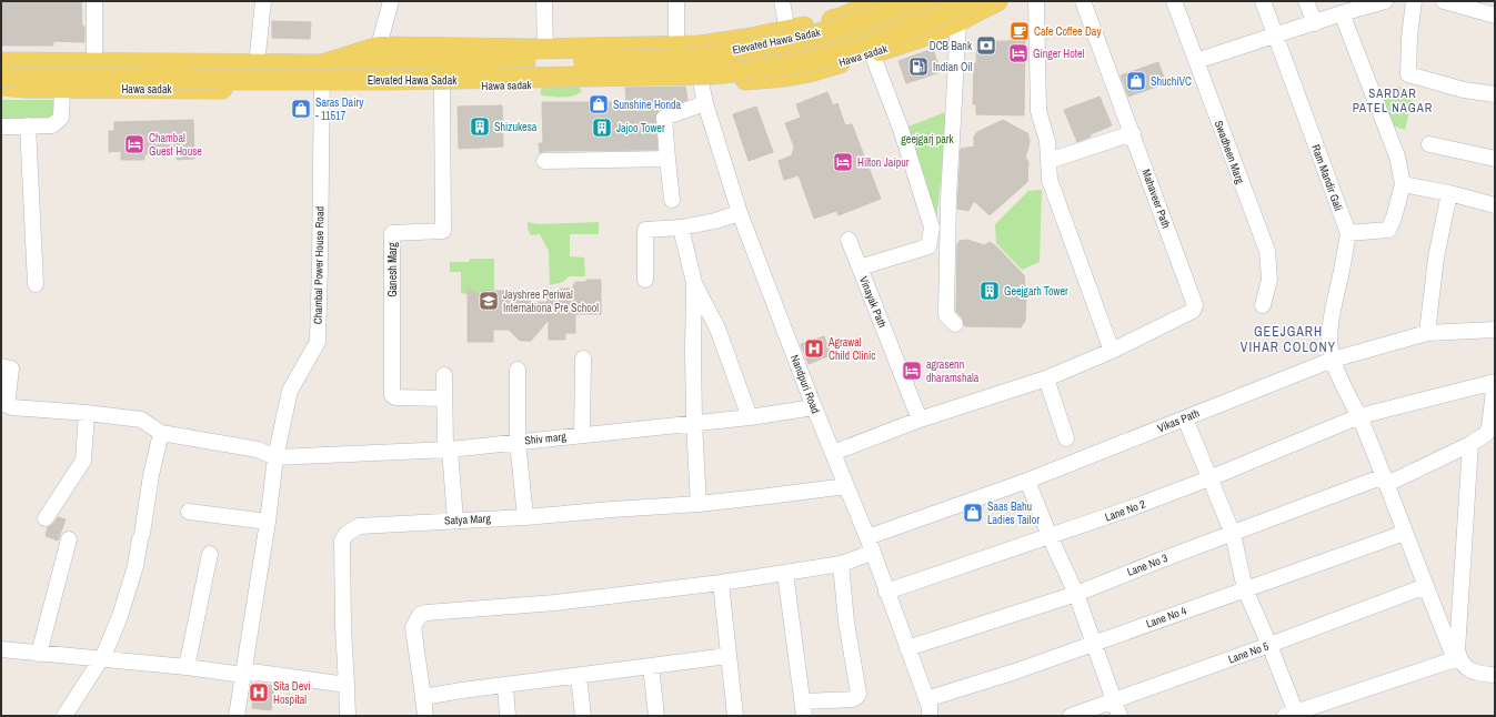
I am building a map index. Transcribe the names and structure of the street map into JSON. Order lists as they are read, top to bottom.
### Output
{
  "streets": {
    "main road": ["Elevated Hawa Sadak", "Hawa sadak"],
    "street": [
      "Swadheen Marg",
      "Ram Mandir Gali",
      "Mahaveer Path",
      "Chambal Power House Road",
      "Ganesh Marg",
      "Vinayak Path",
      "Nandpuri Road",
      "Vikas Path",
      "Shiv marg",
      "Lane No 2",
      "Satya Marg",
      "Lane No 3",
      "Lane No 4",
      "Lane No 5"
    ]
  },
  "crossings": [
    ["Elevated Hawa Sadak", "Hawa sadak"],
    ["Elevated Hawa Sadak", "Chambal Power House Road"],
    ["Hawa sadak", "Chambal Power House Road"],
    ["Hawa sadak", "Ganesh Marg"],
    ["Hawa sadak", "Vinayak Path"],
    ["Hawa sadak", "Nandpuri Road"],
    ["Mahaveer Path", "Vinayak Path"],
    ["Mahaveer Path", "Nandpuri Road"],
    ["Chambal Power House Road", "Shiv marg"],
    ["Nandpuri Road", "Vikas Path"],
    ["Nandpuri Road", "Shiv marg"],
    ["Nandpuri Road", "Lane No 2"],
    ["Nandpuri Road", "Satya Marg"],
    ["Nandpuri Road", "Lane No 3"],
    ["Nandpuri Road", "Lane No 4"],
    ["Lane No 2", "Lane No 3"]
  ],
  "districts": ["SARDAR PATEL NAGAR", "GEEJGARH VIHAR COLONY"],
  "parks": ["geejgarj park"],
  "places": {
    "cafe": ["Cafe Coffee Day"],
    "bank": ["DCB Bank"],
    "hotel": [
      "Ginger Hotel",
      "Chambal Guest House",
      "Hilton Jaipur",
      "agrasenn dharamshala"
    ],
    "fuel station": ["Indian Oil"],
    "shop": [
      "ShuchiVC",
      "Sunshine Honda",
      "Saras Dairy - 11517",
      "Saas Bahu Ladies Tailor"
    ],
    "building": ["Shizukesa", "Jajoo Tower", "Geejgarh Tower"],
    "school or university": ["Jayshree Periwal Internationa Pre School"],
    "hospital": ["Agrawal Child Clinic", "Sita Devi Hospital"]
  }
}
